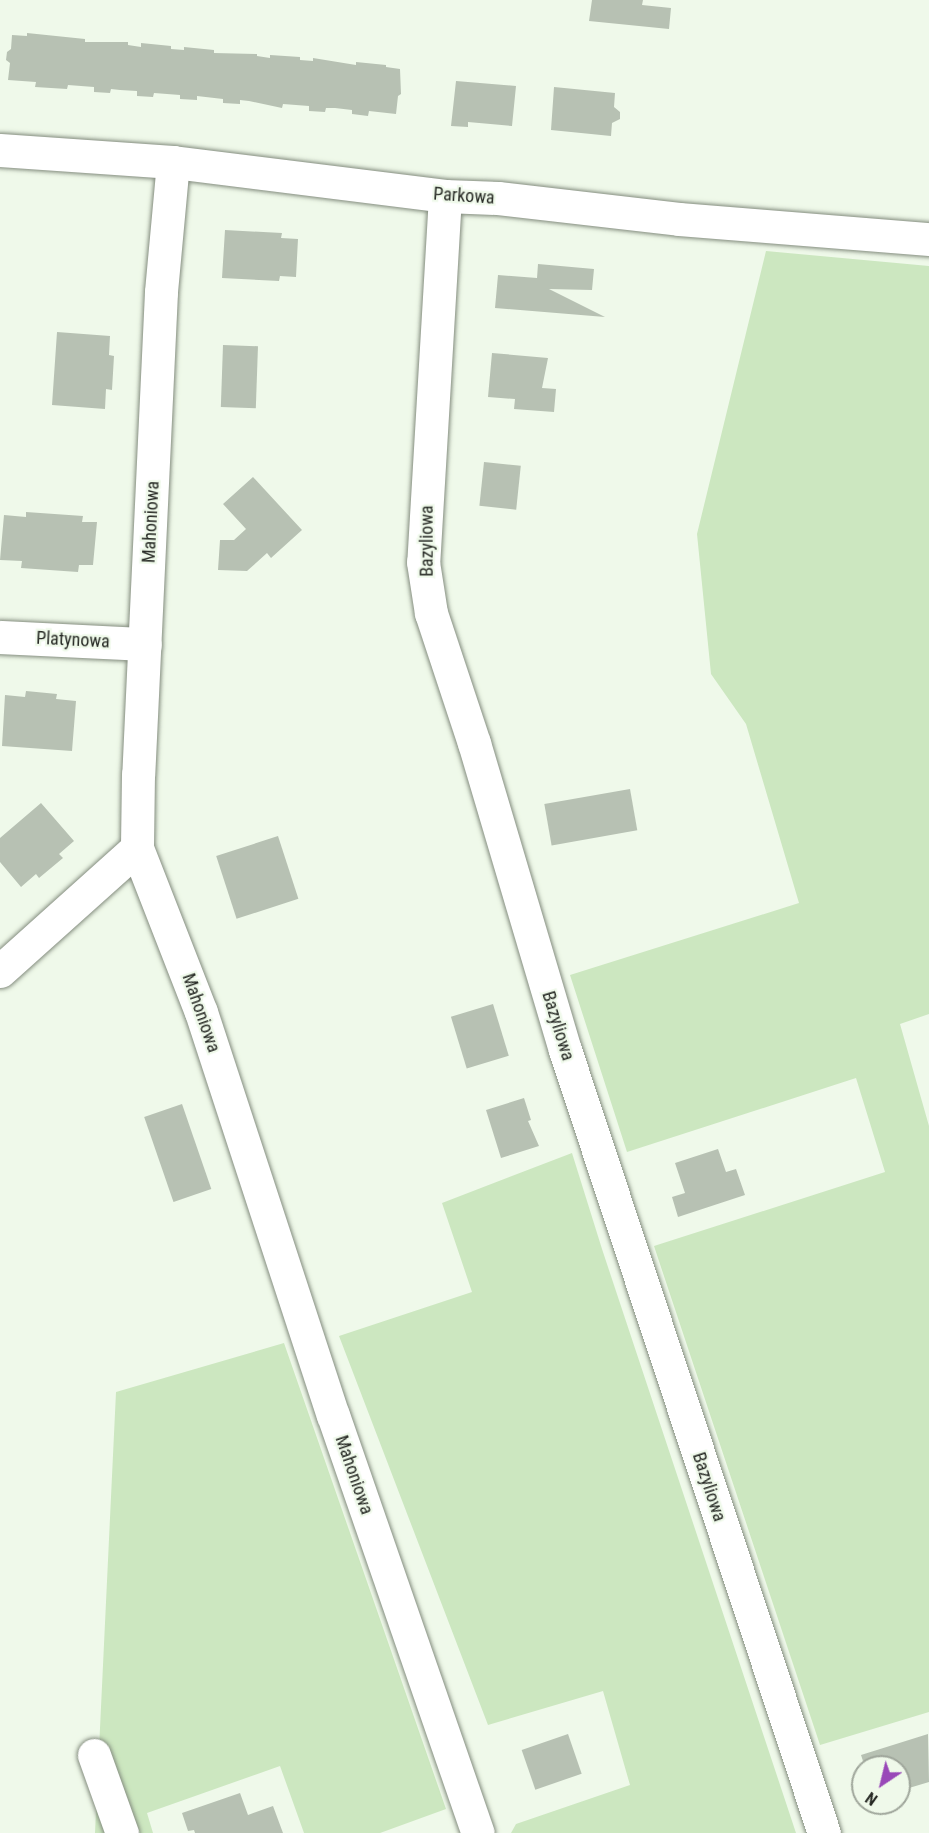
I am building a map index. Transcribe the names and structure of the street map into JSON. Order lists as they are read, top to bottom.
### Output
{
  "streets": {
    "street": [
      "Parkowa",
      "Mahoniowa",
      "Bazyliowa",
      "Platynowa"
    ]
  },
  "crossings": [
    ["Parkowa", "Mahoniowa"],
    ["Parkowa", "Bazyliowa"],
    ["Mahoniowa", "Platynowa"]
  ],
  "north": "bottom left"
}
